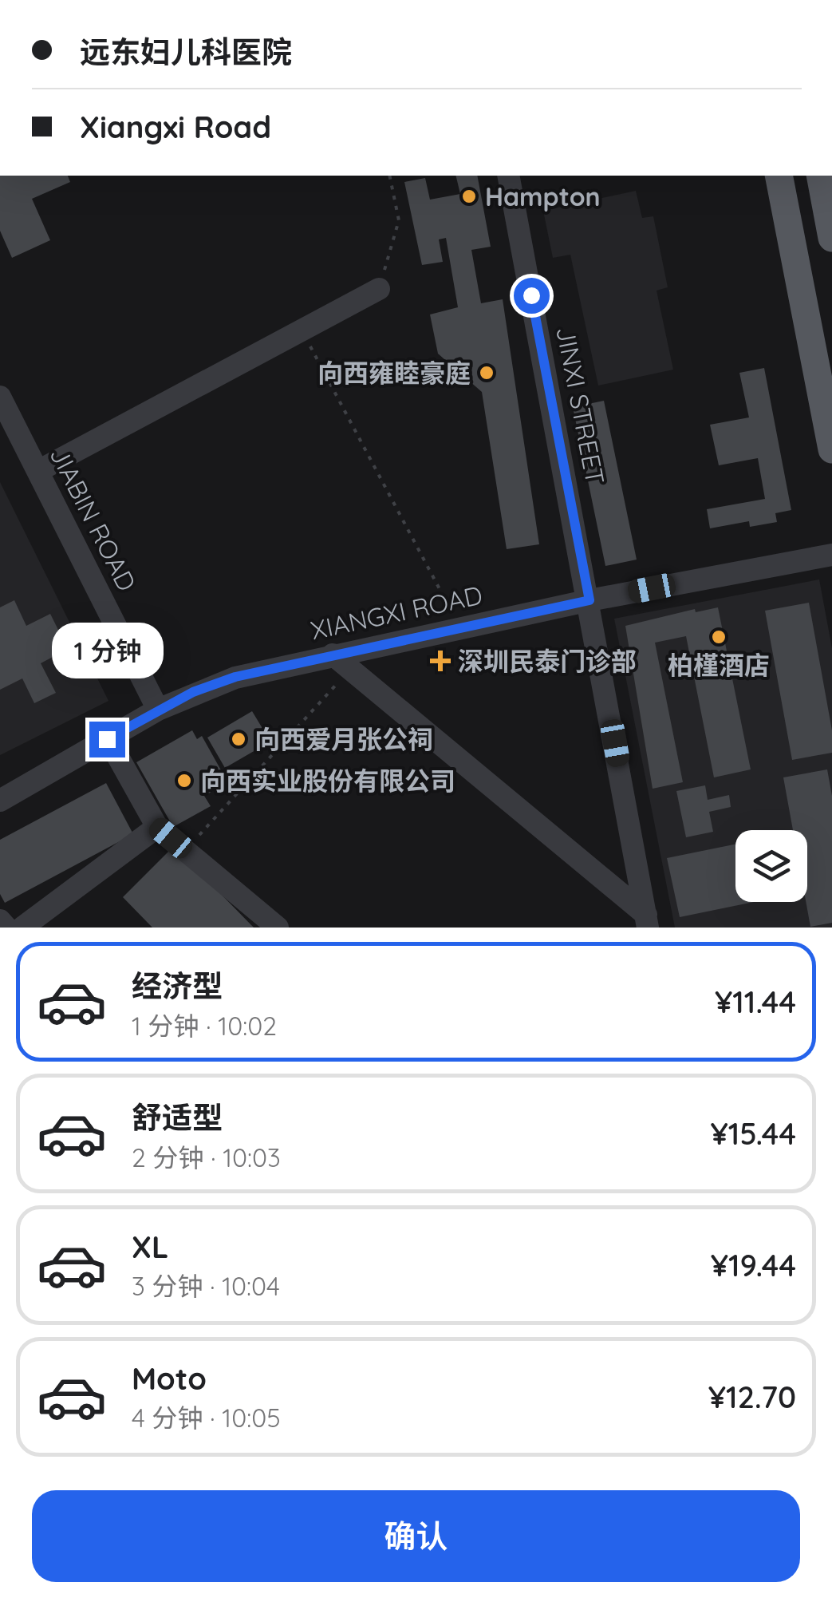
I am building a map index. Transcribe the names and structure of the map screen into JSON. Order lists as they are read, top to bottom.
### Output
{
  "streets": {
    "street": ["JINXI STREET", "JIABIN ROAD", "XIANGXI ROAD"]
  },
  "crossings": [
    ["JINXI STREET", "XIANGXI ROAD"],
    ["JIABIN ROAD", "XIANGXI ROAD"]
  ],
  "places": {
    "other": [
      "Hampton",
      "向西雍睦豪庭",
      "柏槿酒店",
      "向西爱月张公祠",
      "向西实业股份有限公司"
    ],
    "health": ["深圳民泰门诊部"]
  },
  "page": {
    "banner": ["远东妇儿科医院", "Xiangxi Road"],
    "bubble": "1 分钟",
    "list": [
      {
        "name": "经济型",
        "note": "1 分钟 · 10:02",
        "value": "¥11.44"
      },
      {
        "name": "舒适型",
        "note": "2 分钟 · 10:03",
        "value": "¥15.44"
      },
      {
        "name": "XL",
        "note": "3 分钟 · 10:04",
        "value": "¥19.44"
      },
      {
        "name": "Moto",
        "note": "4 分钟 · 10:05",
        "value": "¥12.70"
      }
    ],
    "buttons": "确认"
  }
}
